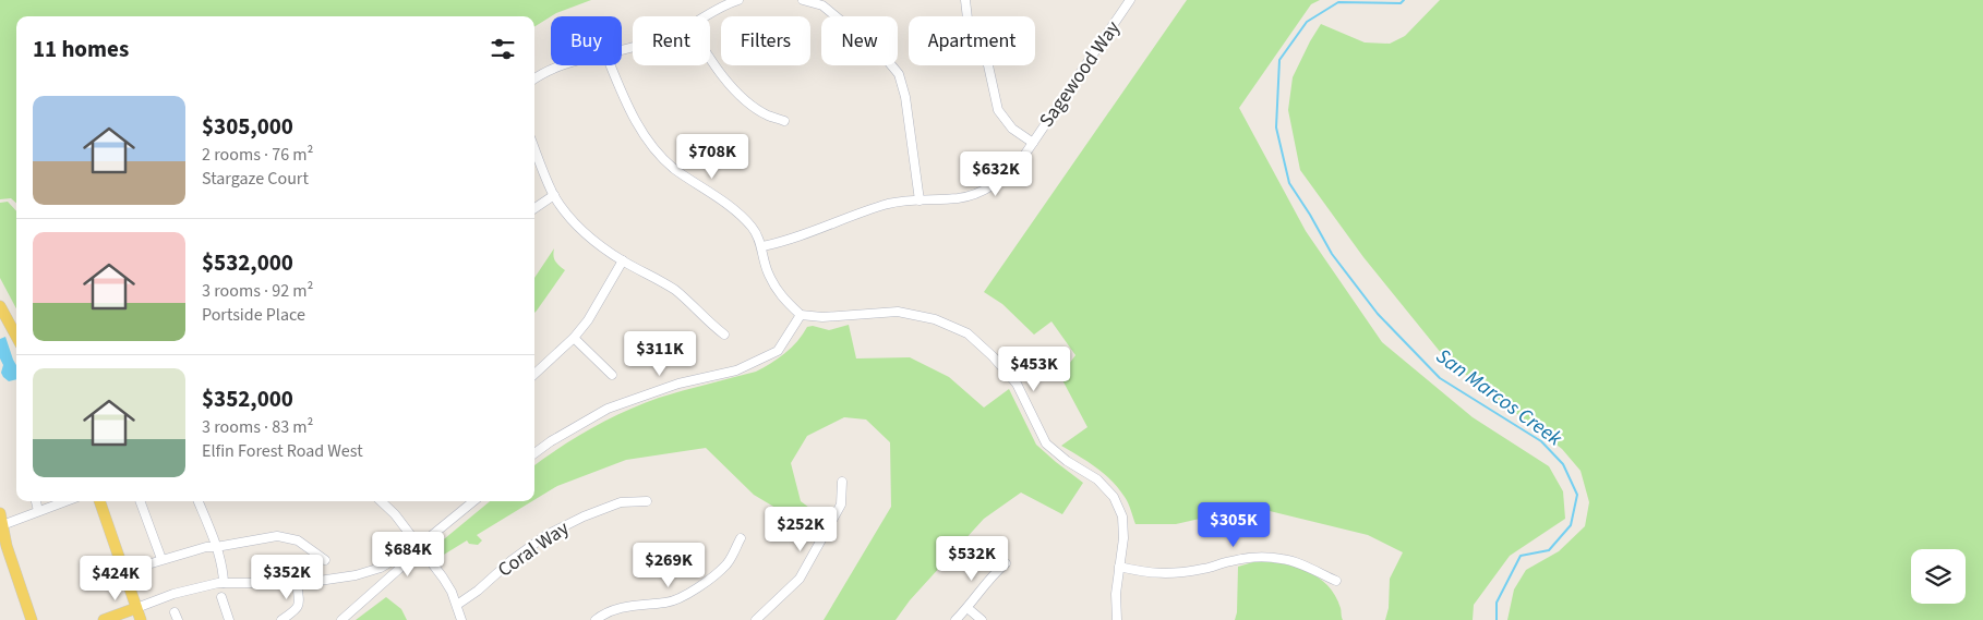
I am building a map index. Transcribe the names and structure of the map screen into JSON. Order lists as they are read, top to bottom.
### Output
{
  "streets": {
    "street": ["Sagewood Way", "Coral Way"]
  },
  "water": ["San Marcos Creek"],
  "page": {
    "chip": [
      "Buy",
      "Rent",
      "Filters",
      "New",
      "Apartment"
    ],
    "heading": "11 homes",
    "list": [
      {
        "name": "$305,000",
        "note": "2 rooms · 76 m² · Stargaze Court"
      },
      {
        "name": "$532,000",
        "note": "3 rooms · 92 m² · Portside Place"
      },
      {
        "name": "$352,000",
        "note": "3 rooms · 83 m² · Elfin Forest Road West"
      }
    ],
    "price": [
      "$708K",
      "$632K",
      "$311K",
      "$453K",
      "$305K",
      "$252K",
      "$684K",
      "$532K",
      "$269K",
      "$352K",
      "$424K"
    ]
  }
}
